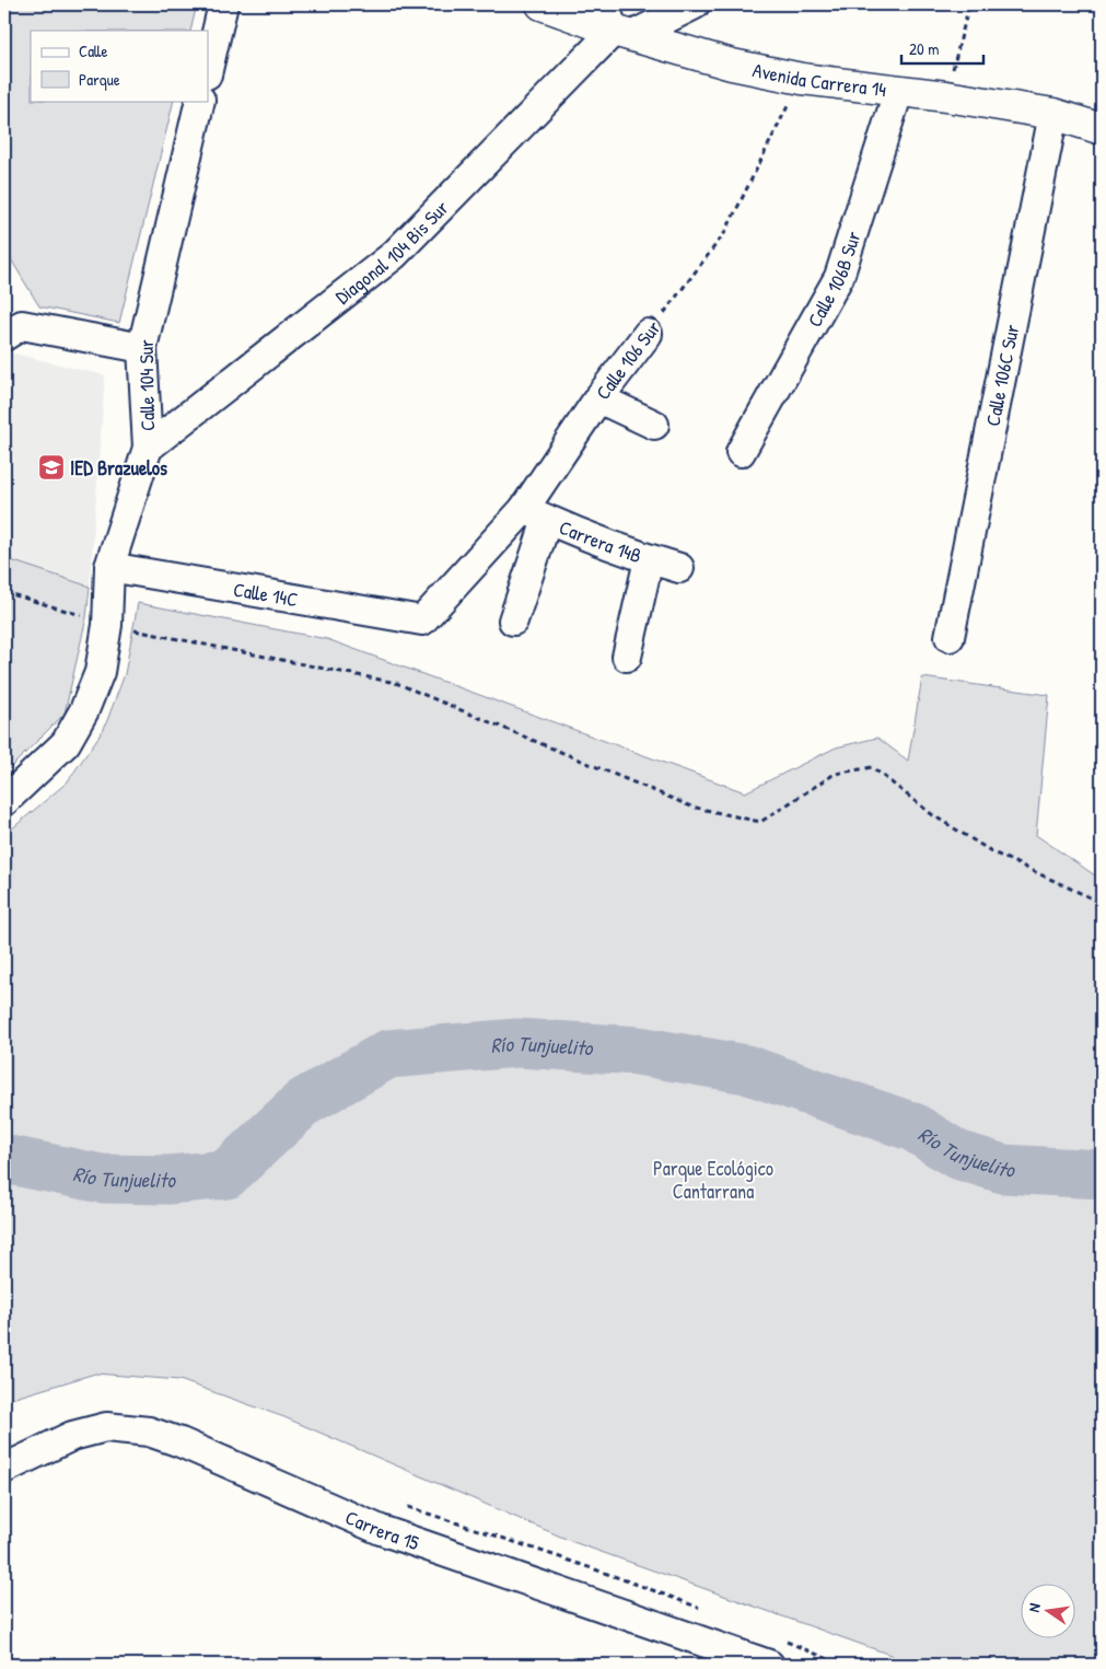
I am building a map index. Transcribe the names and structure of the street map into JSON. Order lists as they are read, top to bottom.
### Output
{
  "streets": {
    "main road": ["Avenida Carrera 14"],
    "street": [
      "Diagonal 104 Bis Sur",
      "Calle 106B Sur",
      "Calle 106 Sur",
      "Calle 106C Sur",
      "Calle 104 Sur",
      "Carrera 14B",
      "Calle 14C",
      "Carrera 15"
    ]
  },
  "crossings": [
    ["Avenida Carrera 14", "Diagonal 104 Bis Sur"],
    ["Avenida Carrera 14", "Calle 106B Sur"],
    ["Avenida Carrera 14", "Calle 106 Sur"],
    ["Avenida Carrera 14", "Calle 106C Sur"],
    ["Diagonal 104 Bis Sur", "Calle 104 Sur"],
    ["Calle 106 Sur", "Carrera 14B"],
    ["Calle 106 Sur", "Calle 14C"],
    ["Calle 104 Sur", "Calle 14C"]
  ],
  "water": ["Río Tunjuelito"],
  "parks": ["Parque Ecológico Cantarrana"],
  "places": {
    "school or university": ["IED Brazuelos"]
  },
  "legend": ["Calle", "Parque"],
  "scale_bar": "20 m",
  "north": "left"
}
